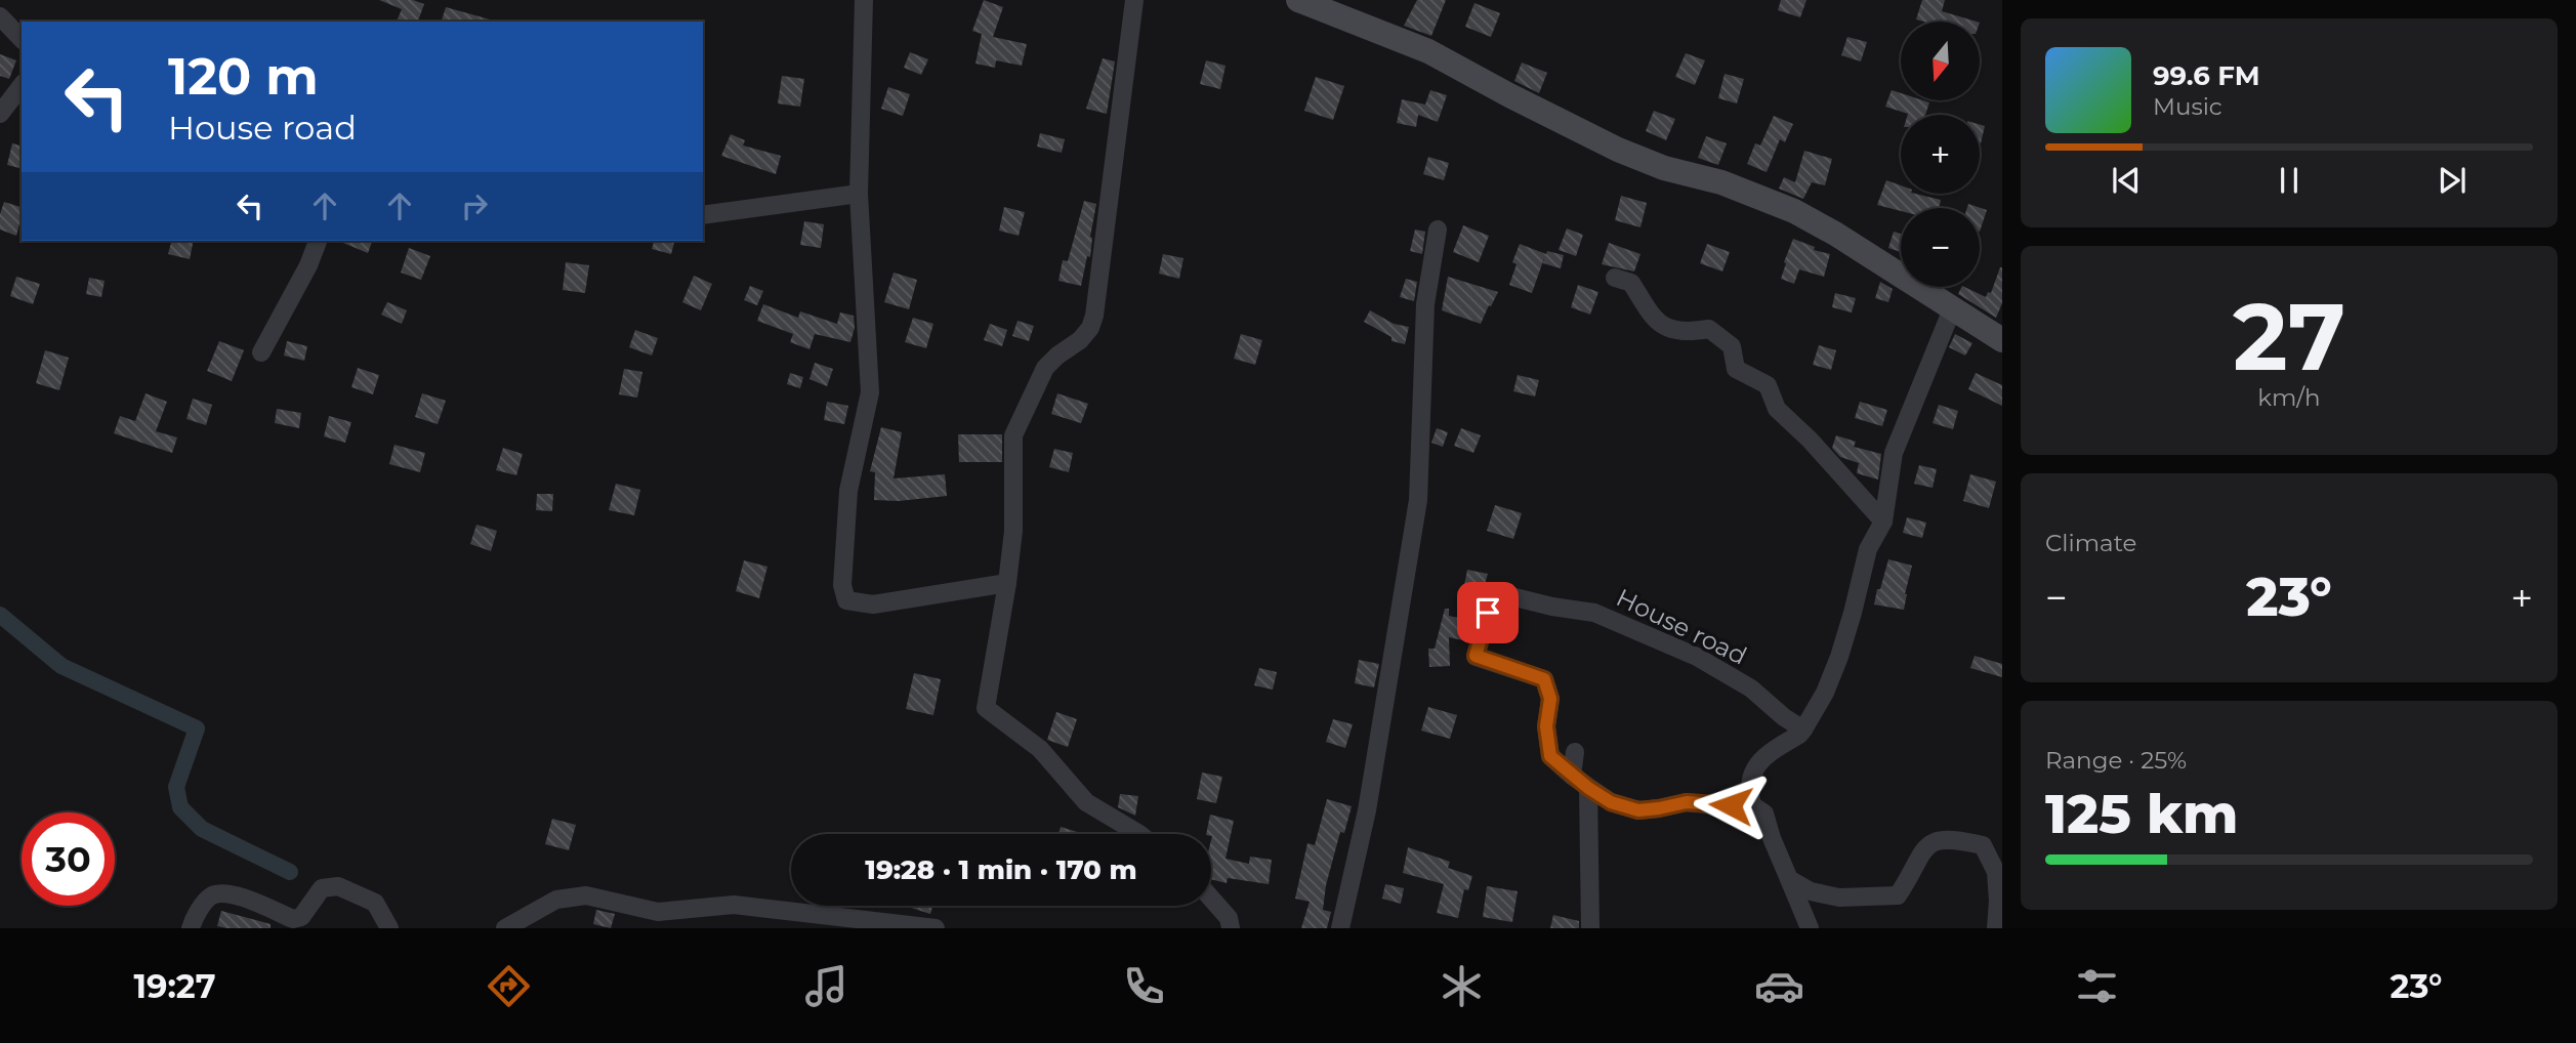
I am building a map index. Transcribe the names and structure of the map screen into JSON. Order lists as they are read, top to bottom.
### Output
{
  "streets": {
    "street": ["House road"]
  },
  "north": "bottom",
  "page": {
    "map_buttons": ["+", "−"],
    "turn": ["120 m", "House road"],
    "song": ["99.6 FM", "Music"],
    "tile": [
      ["27", "km/h"],
      "Climate",
      ["Range · 25%", "125 km"]
    ],
    "heat": ["−", "23°", "+"],
    "limit": "30",
    "trip": "19:28 · 1 min · 170 m",
    "tabs": ["19:27", "23°"]
  }
}
